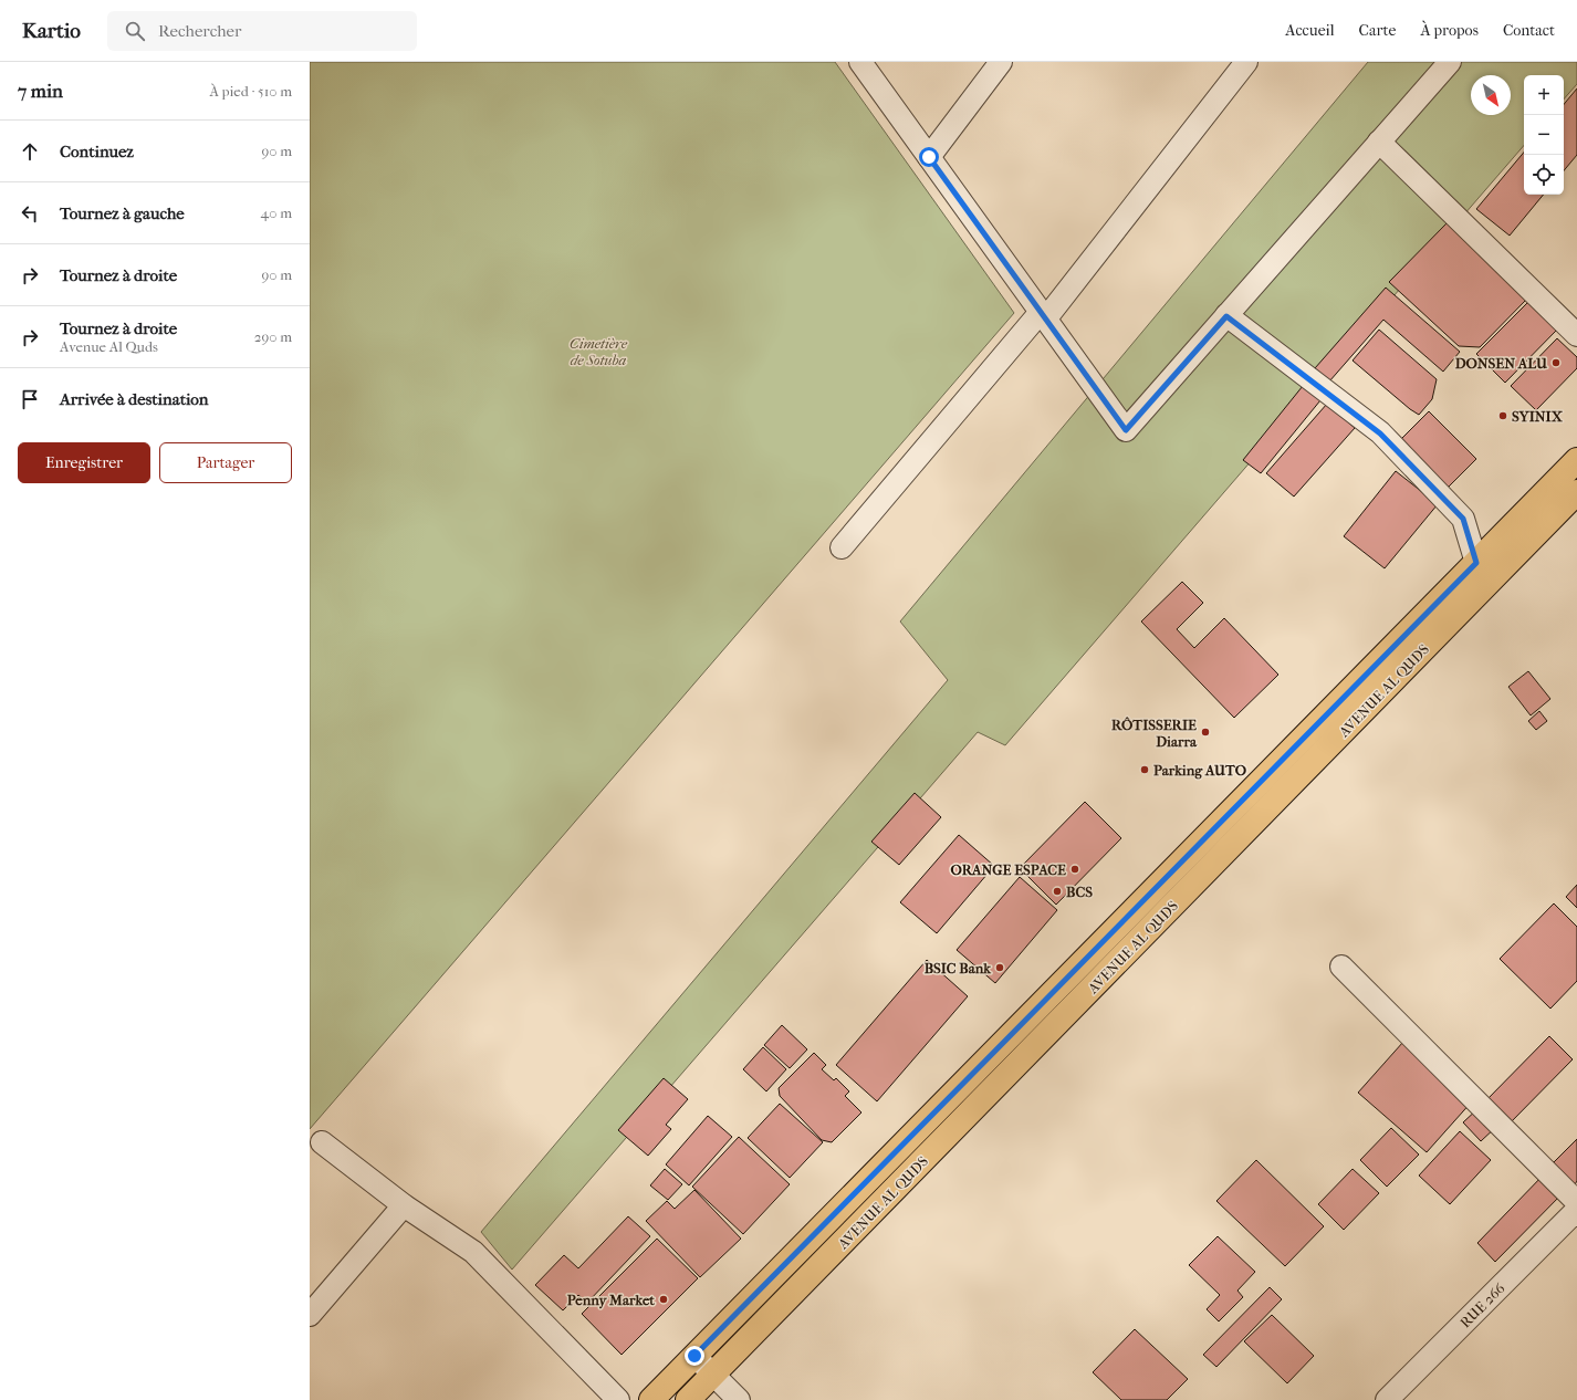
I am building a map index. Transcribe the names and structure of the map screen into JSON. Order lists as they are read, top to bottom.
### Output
{
  "streets": {
    "main road": ["AVENUE AL QUDS"],
    "street": ["RUE 266"]
  },
  "parks": ["Cimetière de Sotuba"],
  "places": [
    "DONSEN ALU",
    "SYINIX",
    "RÔTISSERIE Diarra",
    "Parking AUTO",
    "ORANGE ESPACE",
    "BCS",
    "BSIC Bank",
    "Penny Market"
  ],
  "north": "bottom right",
  "page": {
    "header": "Kartio",
    "search": "Rechercher",
    "nav": [
      "Accueil",
      "Carte",
      "À propos",
      "Contact"
    ],
    "heading": ["7 min", "À pied · 510 m"],
    "map_buttons": ["+", "−"],
    "list": [
      ["Continuez", "90 m"],
      ["Tournez à gauche", "40 m"],
      ["Tournez à droite", "90 m"],
      ["Tournez à droite", "Avenue Al Quds", "290 m"],
      "Arrivée à destination"
    ],
    "buttons": ["Enregistrer", "Partager"]
  }
}
